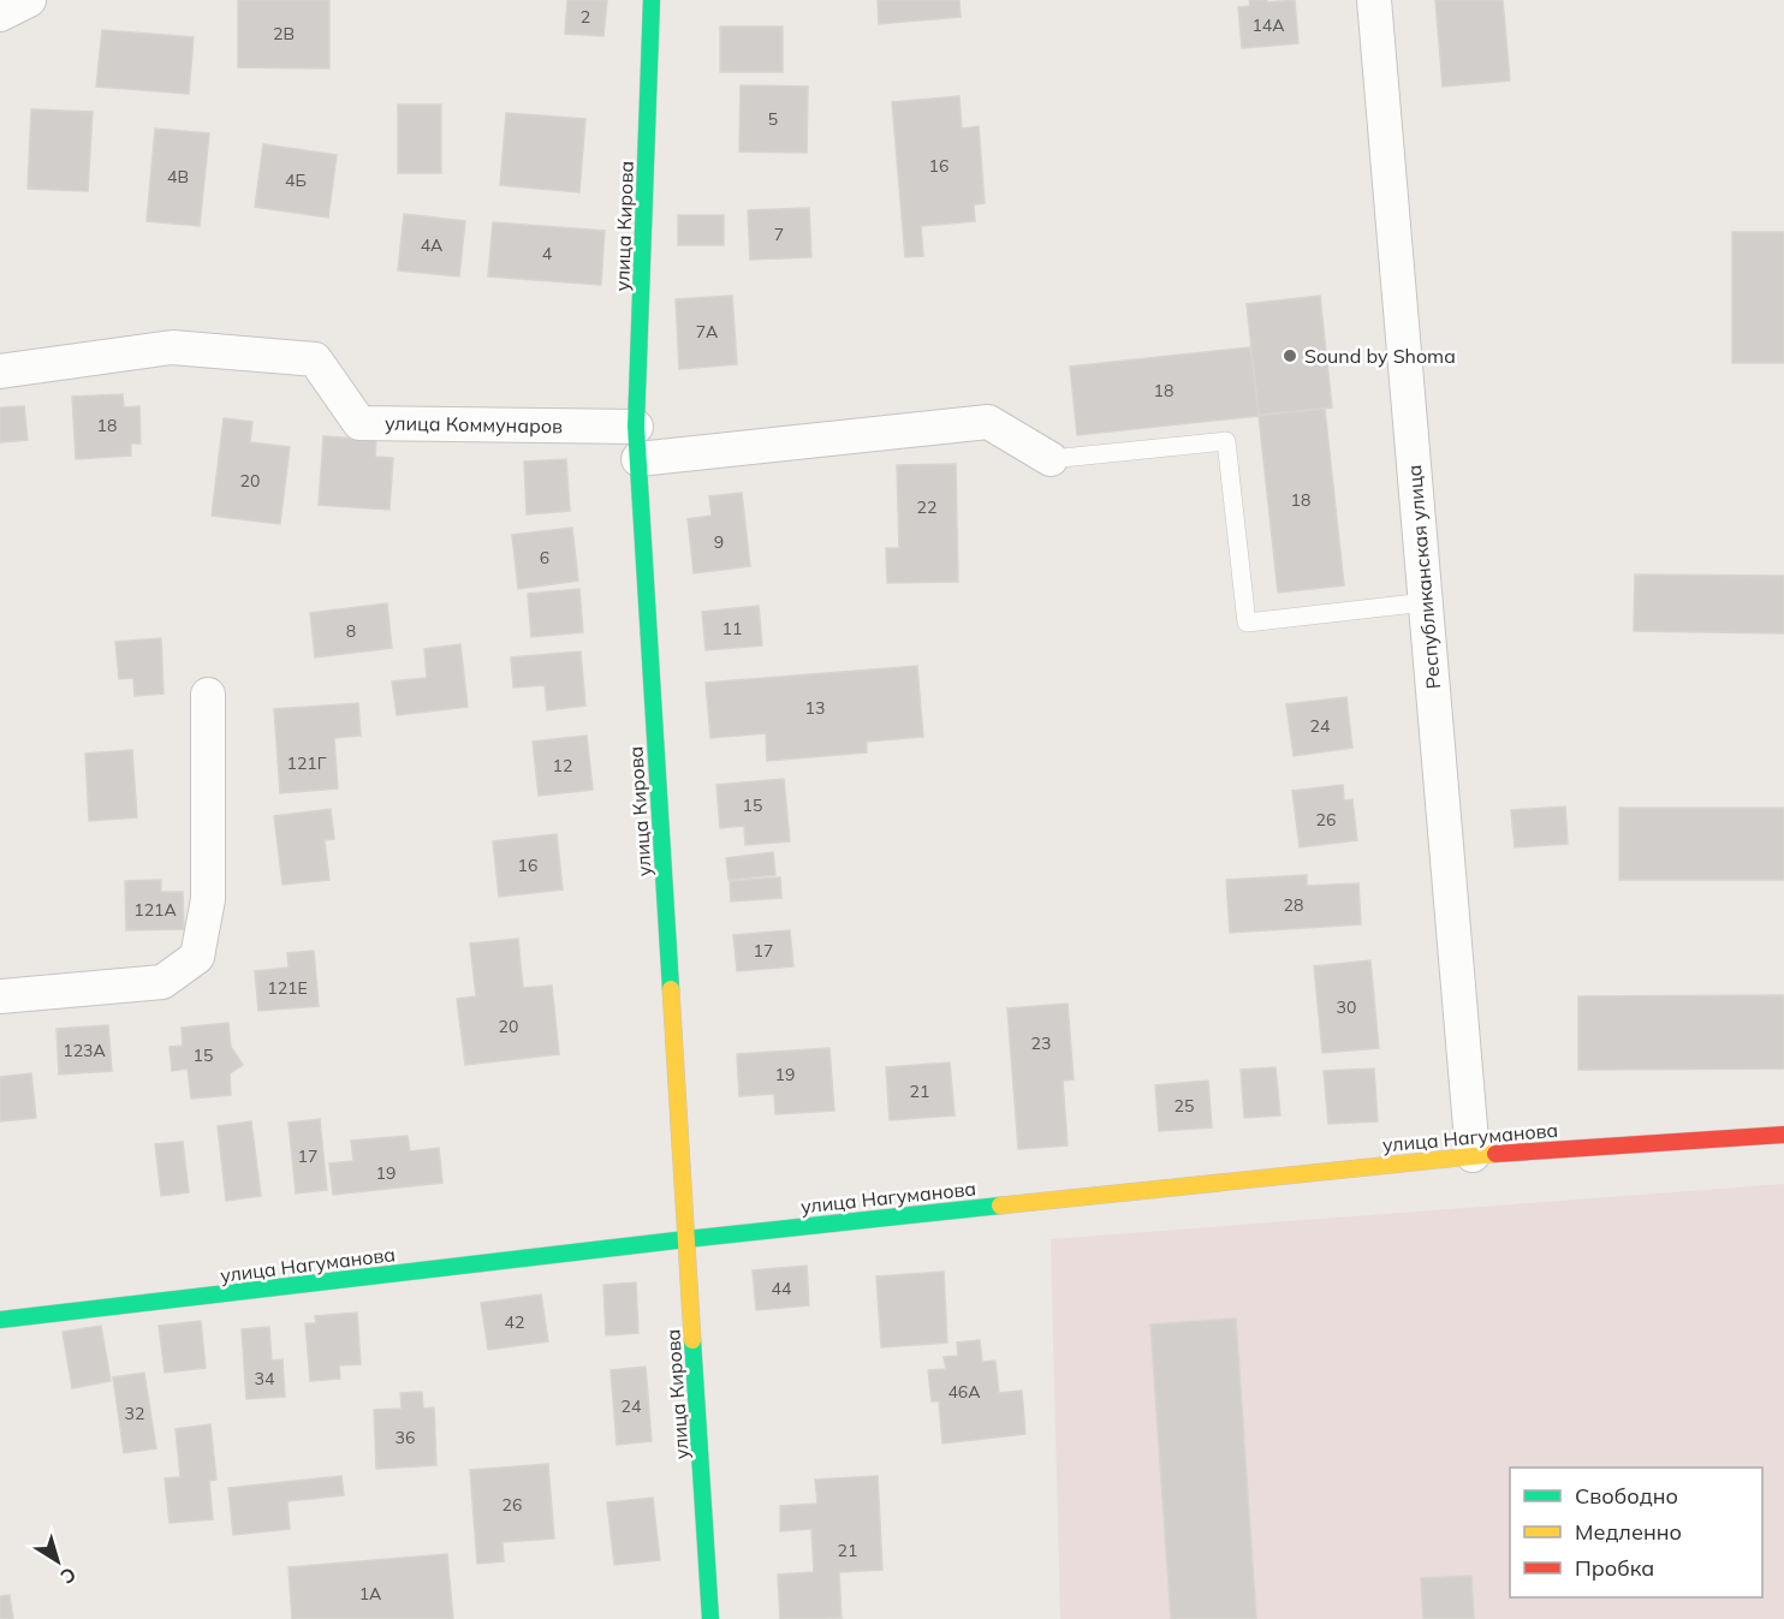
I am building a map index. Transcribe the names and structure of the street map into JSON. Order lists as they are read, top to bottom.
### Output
{
  "streets": {
    "street": [
      "улица Кирова",
      "улица Коммунаров",
      "Республиканская улица",
      "улица Нагуманова"
    ]
  },
  "crossings": [
    ["улица Кирова", "улица Коммунаров"],
    ["улица Кирова", "улица Нагуманова"],
    ["Республиканская улица", "улица Нагуманова"]
  ],
  "places": ["Sound by Shoma"],
  "house_numbers": [
    "2",
    "14А",
    "2В",
    "5",
    "16",
    "4В",
    "4Б",
    "7",
    "4А",
    "4",
    "7А",
    "18",
    "18",
    "20",
    "18",
    "22",
    "9",
    "6",
    "11",
    "8",
    "13",
    "24",
    "121Г",
    "12",
    "15",
    "26",
    "16",
    "28",
    "121А",
    "17",
    "121Е",
    "30",
    "20",
    "23",
    "123А",
    "15",
    "19",
    "21",
    "25",
    "17",
    "19",
    "44",
    "42",
    "34",
    "46А",
    "24",
    "32",
    "36",
    "26",
    "21",
    "1А"
  ],
  "legend": ["Свободно", "Медленно", "Пробка"],
  "north": "bottom right"
}
